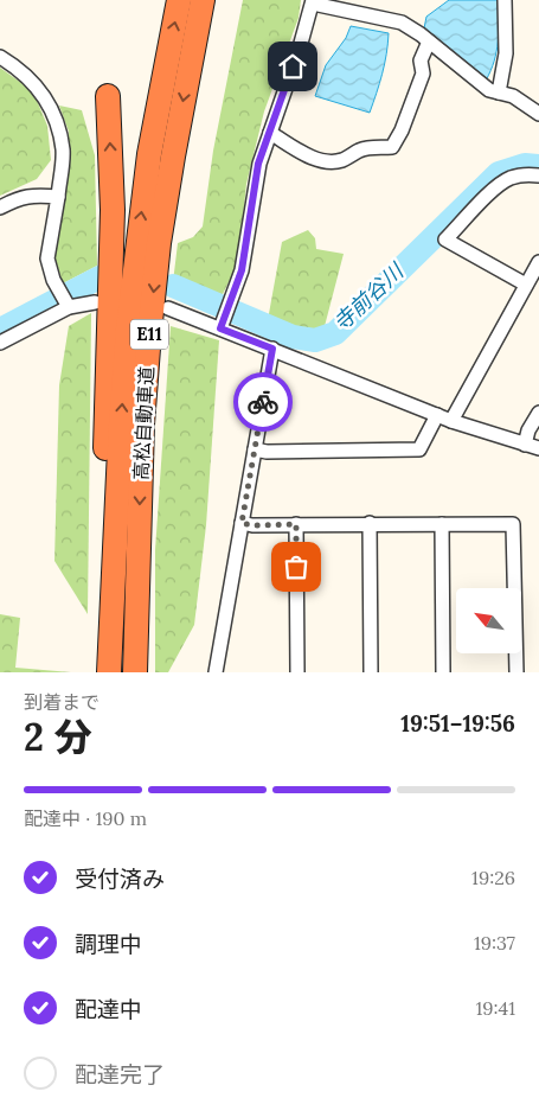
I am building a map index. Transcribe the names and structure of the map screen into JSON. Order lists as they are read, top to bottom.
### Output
{
  "streets": {
    "highway": ["E11", "高松自動車道"]
  },
  "water": ["寺前谷川"],
  "north": "top left",
  "page": {
    "heading": ["2 分", "到着まで", "19:51–19:56"],
    "bar": "配達中 · 190 m",
    "list": [
      ["受付済み", "19:26"],
      ["調理中", "19:37"],
      ["配達中", "19:41"],
      "配達完了"
    ]
  }
}
